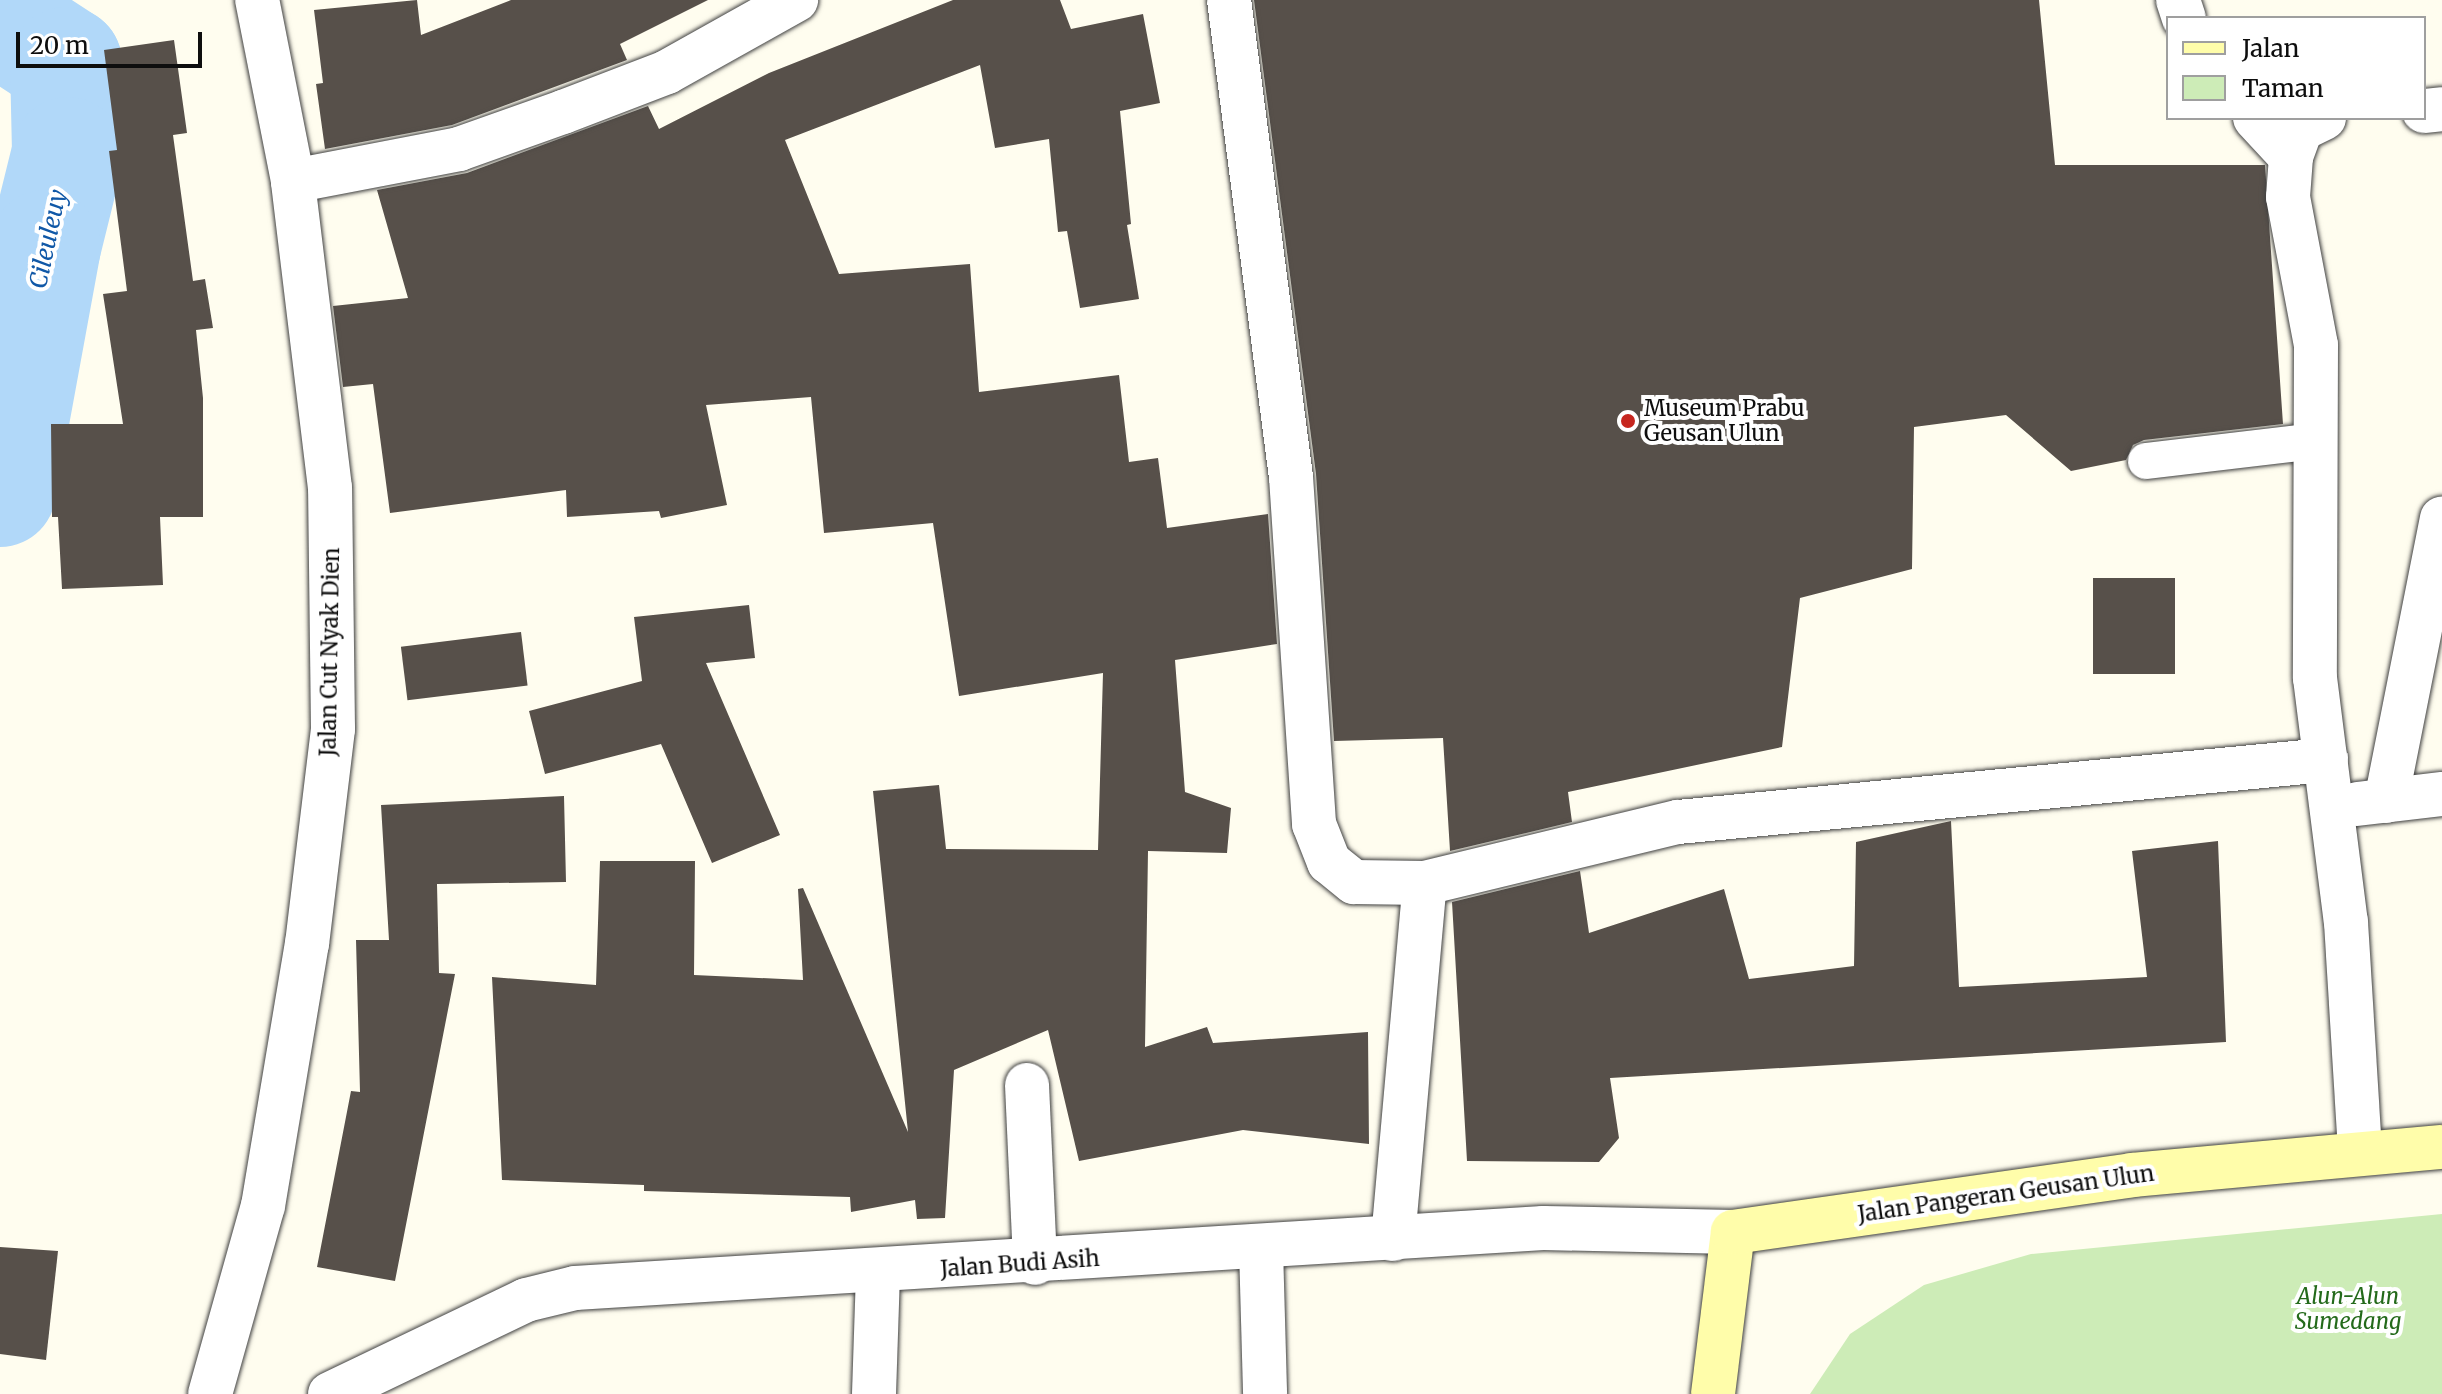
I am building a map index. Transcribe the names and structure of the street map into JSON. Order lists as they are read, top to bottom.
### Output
{
  "streets": {
    "main road": ["Jalan Pangeran Geusan Ulun"],
    "street": ["Jalan Cut Nyak Dien", "Jalan Budi Asih"]
  },
  "crossings": [
    ["Jalan Pangeran Geusan Ulun", "Jalan Budi Asih"]
  ],
  "water": ["Cileuleuy"],
  "parks": ["Alun-Alun Sumedang"],
  "places": ["Museum Prabu Geusan Ulun"],
  "legend": ["Jalan", "Taman"],
  "scale_bar": "20 m"
}
